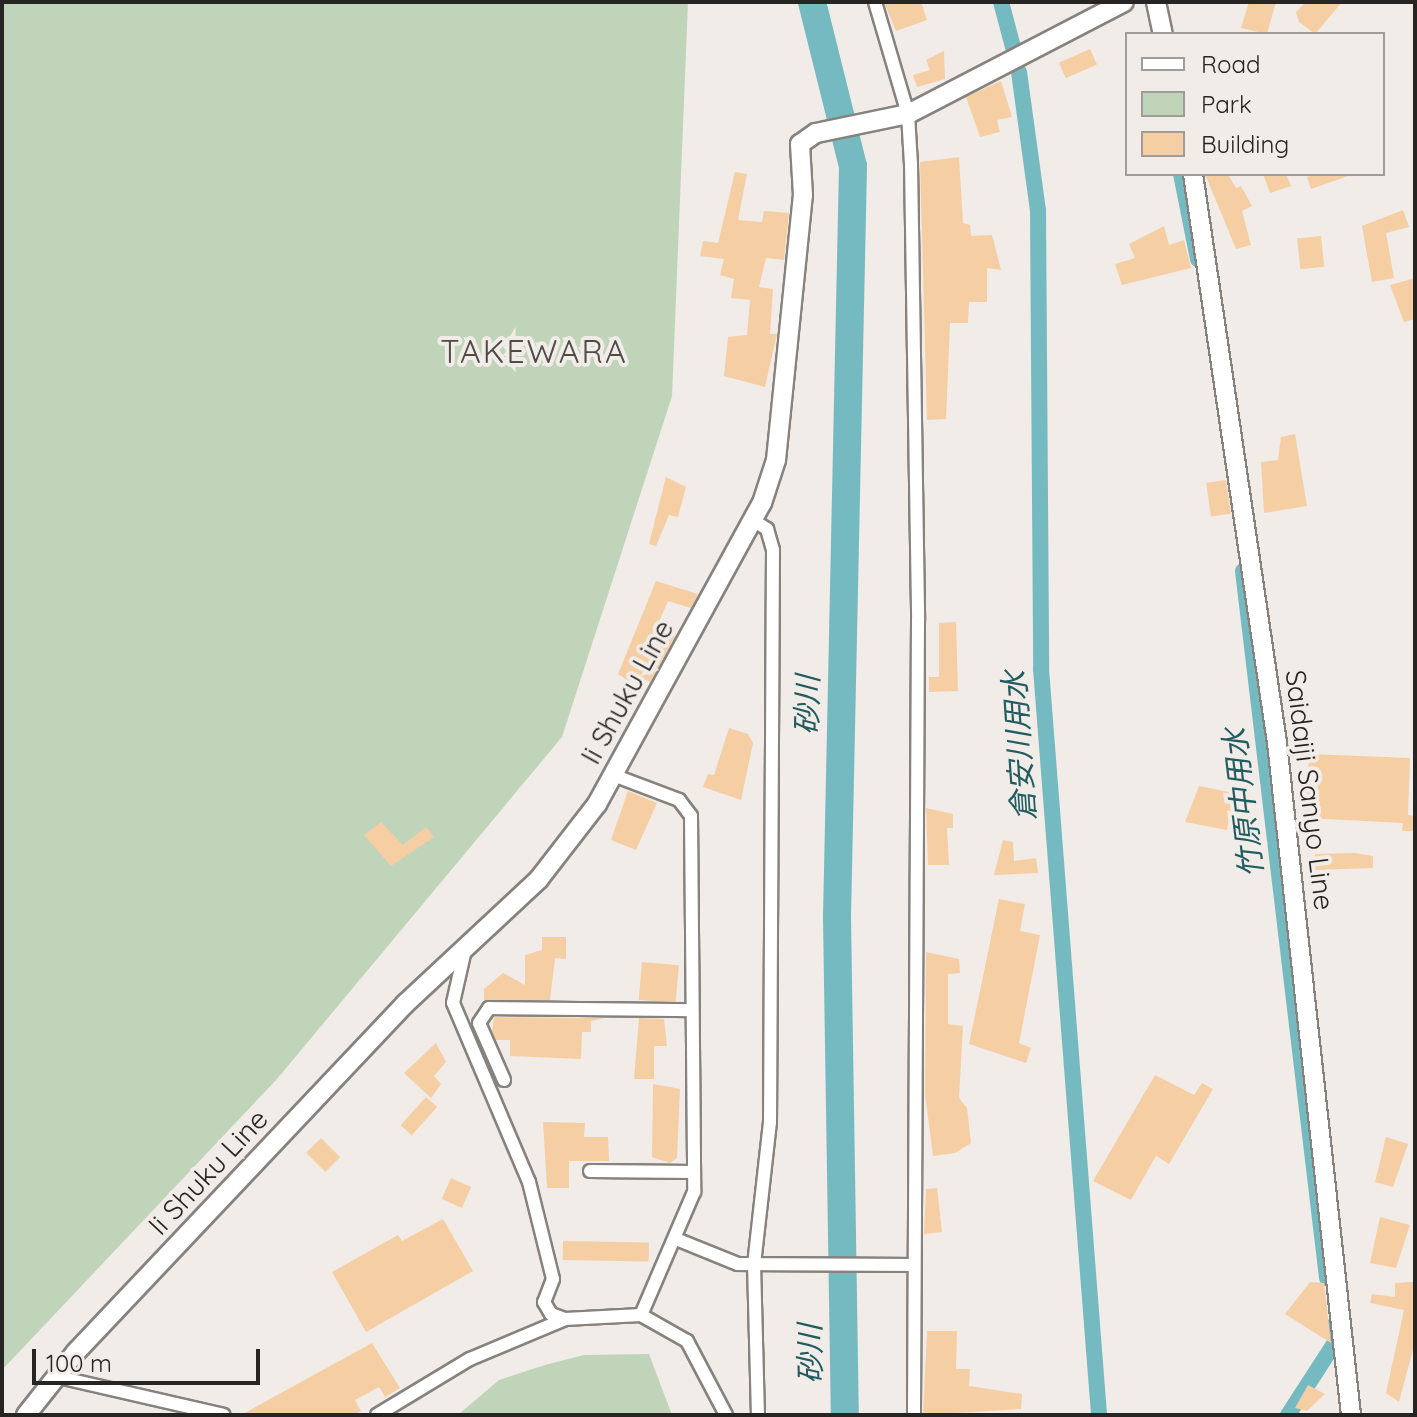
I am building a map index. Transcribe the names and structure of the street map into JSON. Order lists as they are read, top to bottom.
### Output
{
  "streets": {
    "main road": ["Ii Shuku Line", "Saidaiji Sanyo Line"]
  },
  "districts": ["TAKEWARA"],
  "water": ["砂川", "倉安川用水", "竹原中用水"],
  "legend": ["Road", "Park", "Building"],
  "scale_bar": "100 m"
}
